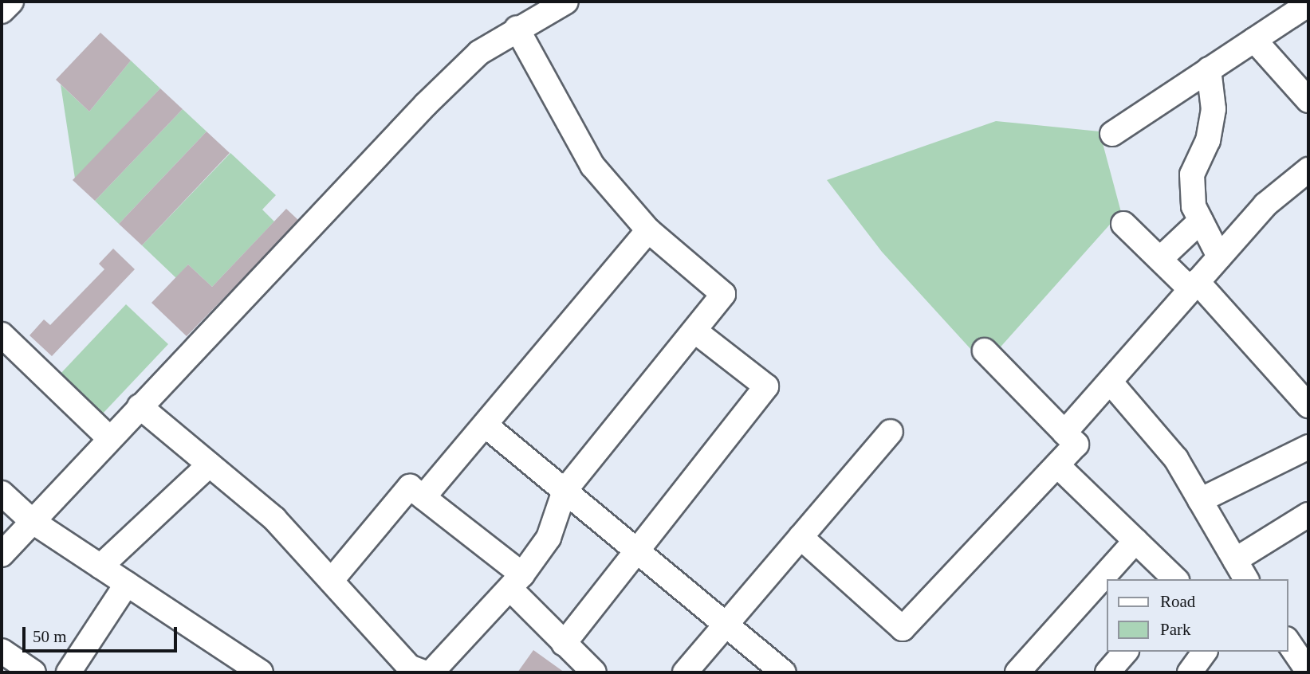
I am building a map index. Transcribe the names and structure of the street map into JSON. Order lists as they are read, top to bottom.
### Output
{
  "legend": ["Road", "Park"],
  "scale_bar": "50 m"
}
